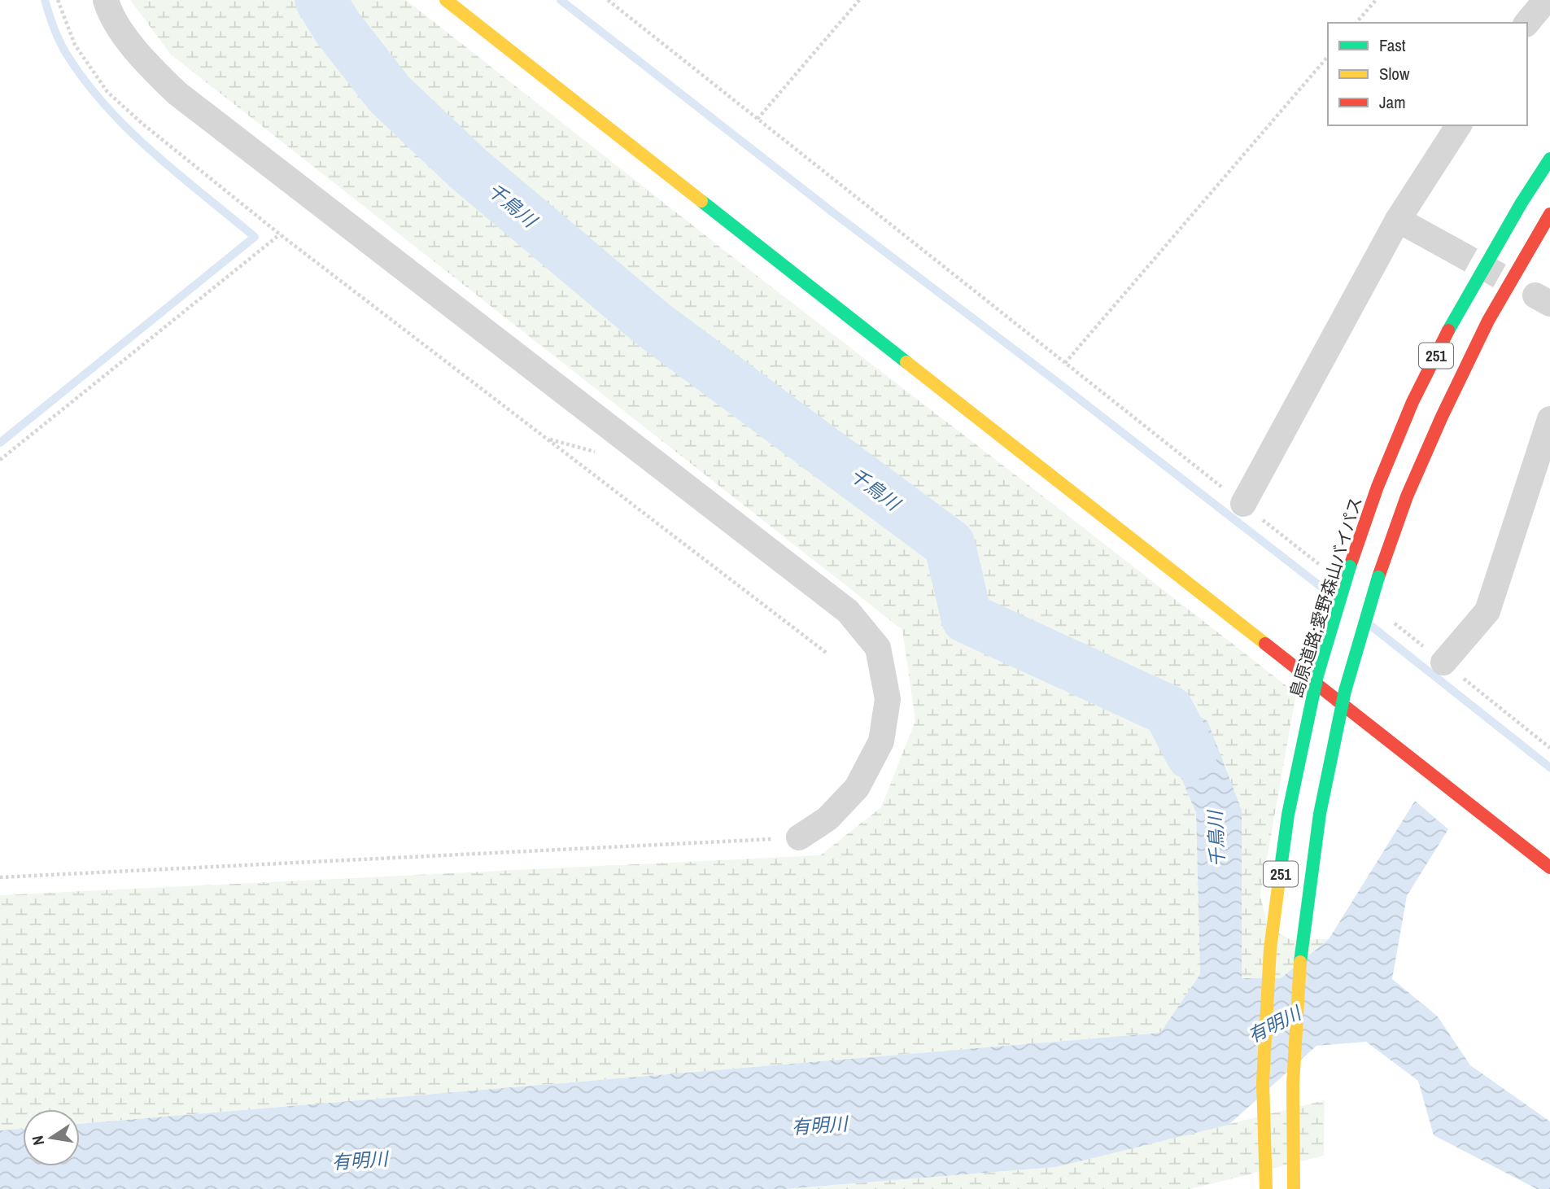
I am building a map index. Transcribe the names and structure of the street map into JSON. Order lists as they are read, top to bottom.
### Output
{
  "streets": {
    "main road": ["251", "島原道路;愛野森山バイパス"]
  },
  "water": ["千鳥川", "有明川"],
  "legend": ["Fast", "Slow", "Jam"],
  "north": "left"
}
